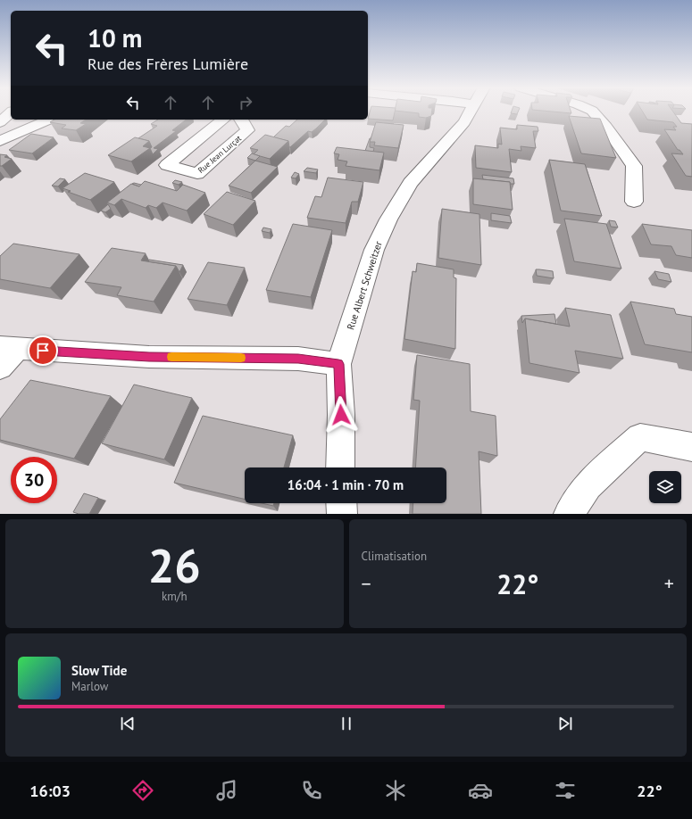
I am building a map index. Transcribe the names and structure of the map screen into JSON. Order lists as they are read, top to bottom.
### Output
{
  "streets": {
    "street": ["Rue Jean Lurçat", "Rue Albert Schweitzer"]
  },
  "page": {
    "turn": ["10 m", "Rue des Frères Lumière"],
    "limit": "30",
    "trip": "16:04 · 1 min · 70 m",
    "tile": [
      ["26", "km/h"],
      "Climatisation"
    ],
    "heat": ["−", "22°", "+"],
    "song": ["Slow Tide", "Marlow"],
    "tabs": ["16:03", "22°"]
  }
}
